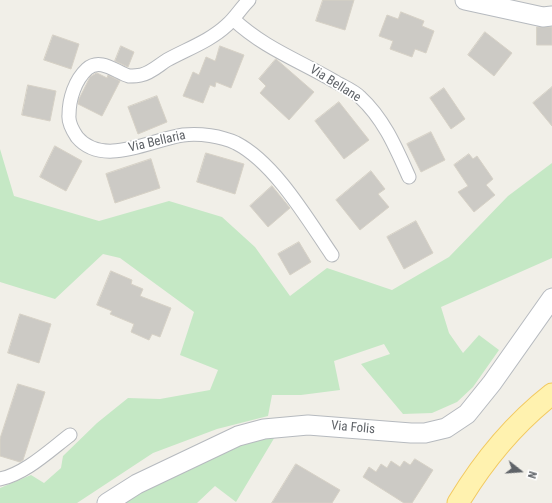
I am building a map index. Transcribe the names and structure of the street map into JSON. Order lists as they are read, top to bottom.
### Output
{
  "streets": {
    "street": ["Via Bellane", "Via Bellaria", "Via Folis"]
  },
  "crossings": [
    ["Via Bellane", "Via Bellaria"]
  ],
  "north": "right"
}
